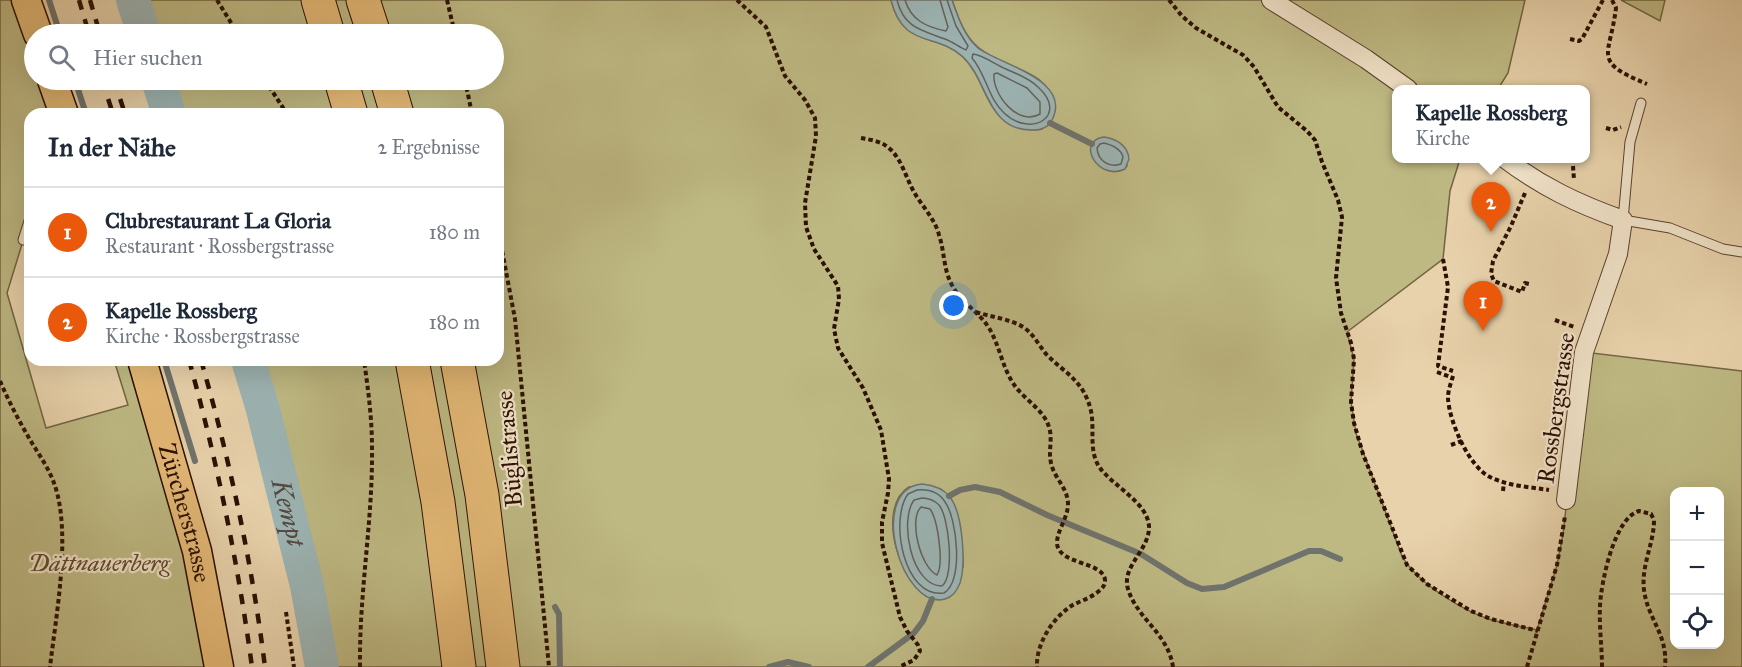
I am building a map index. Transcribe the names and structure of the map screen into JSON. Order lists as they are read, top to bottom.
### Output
{
  "streets": {
    "main road": ["Zürcherstrasse"],
    "street": ["Rossbergstrasse"],
    "path": ["Büglistrasse"]
  },
  "water": ["Kempt"],
  "parks": ["Dättnauerberg"],
  "page": {
    "search": "Hier suchen",
    "popup": ["Kapelle Rossberg", "Kirche"],
    "heading": ["In der Nähe", "2 Ergebnisse"],
    "pins": ["2", "1"],
    "list": [
      {
        "mark": "1",
        "name": "Clubrestaurant La Gloria",
        "note": "Restaurant · Rossbergstrasse",
        "value": "180 m"
      },
      {
        "mark": "2",
        "name": "Kapelle Rossberg",
        "note": "Kirche · Rossbergstrasse",
        "value": "180 m"
      }
    ],
    "map_buttons": ["+", "−"]
  }
}
